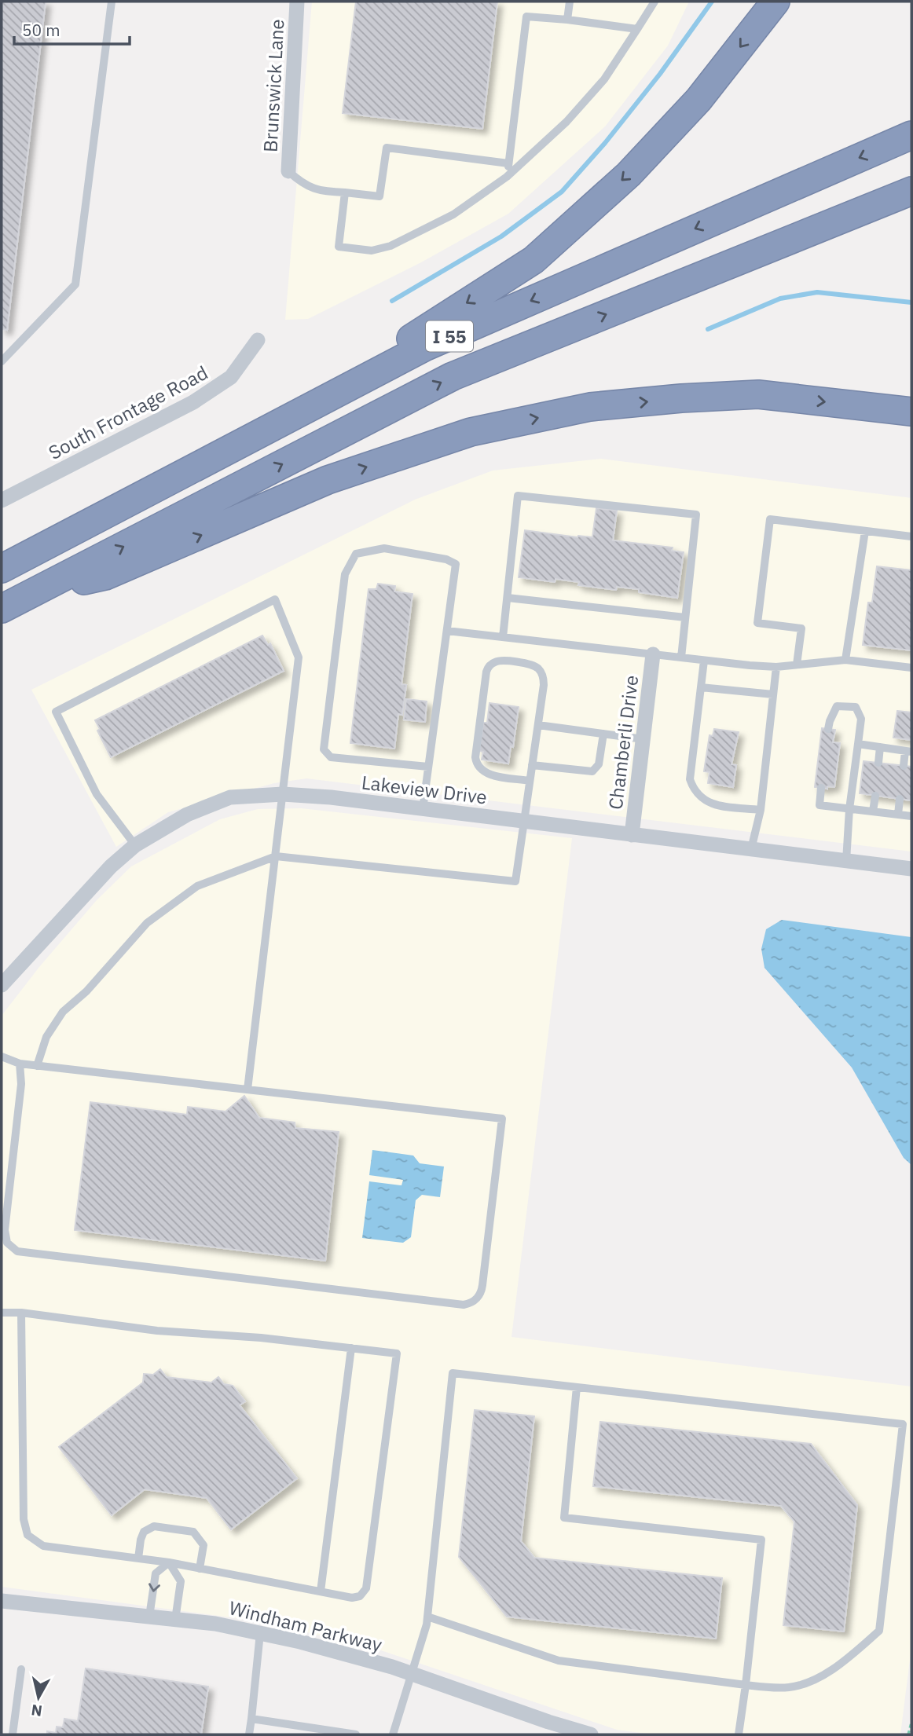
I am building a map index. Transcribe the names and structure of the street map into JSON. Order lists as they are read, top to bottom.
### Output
{
  "streets": {
    "highway": ["I 55"],
    "street": [
      "Brunswick Lane",
      "South Frontage Road",
      "Chamberli Drive",
      "Lakeview Drive",
      "Windham Parkway"
    ]
  },
  "crossings": [
    ["Chamberli Drive", "Lakeview Drive"]
  ],
  "scale_bar": "50 m",
  "north": "bottom"
}
